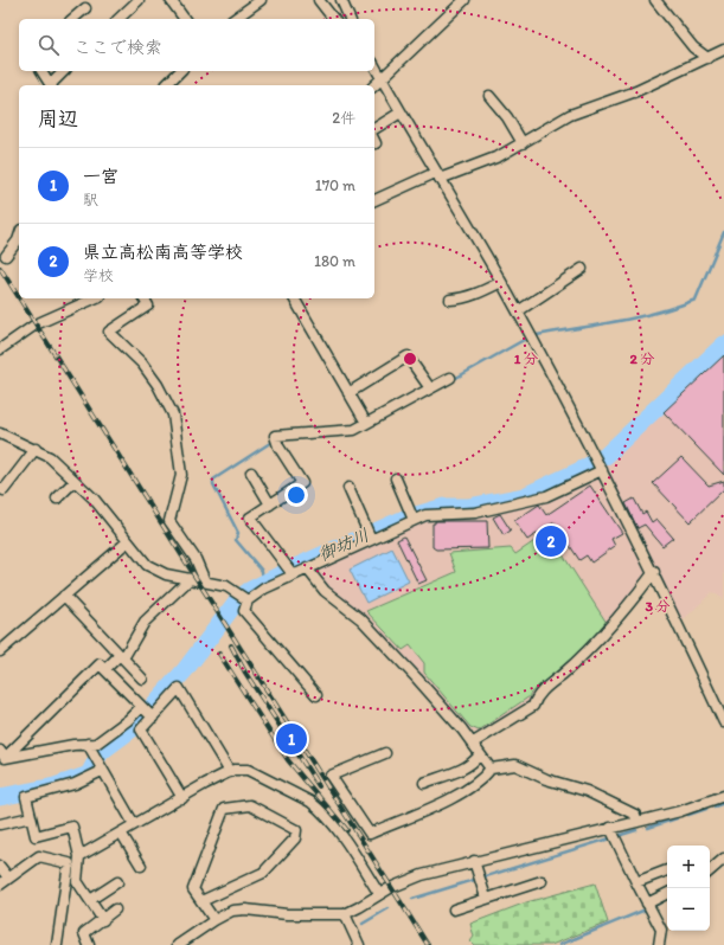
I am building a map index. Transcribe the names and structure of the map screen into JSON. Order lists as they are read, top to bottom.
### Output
{
  "water": ["御坊川"],
  "page": {
    "search": "ここで検索",
    "heading": ["周辺", "2件"],
    "list": [
      {
        "mark": "1",
        "name": "一宮",
        "note": "駅",
        "value": "170 m"
      },
      {
        "mark": "2",
        "name": "県立高松南高等学校",
        "note": "学校",
        "value": "180 m"
      }
    ],
    "pins": ["2", "1"],
    "map_buttons": ["+", "−"]
  },
  "rings": ["1 分", "2 分", "3 分"]
}
